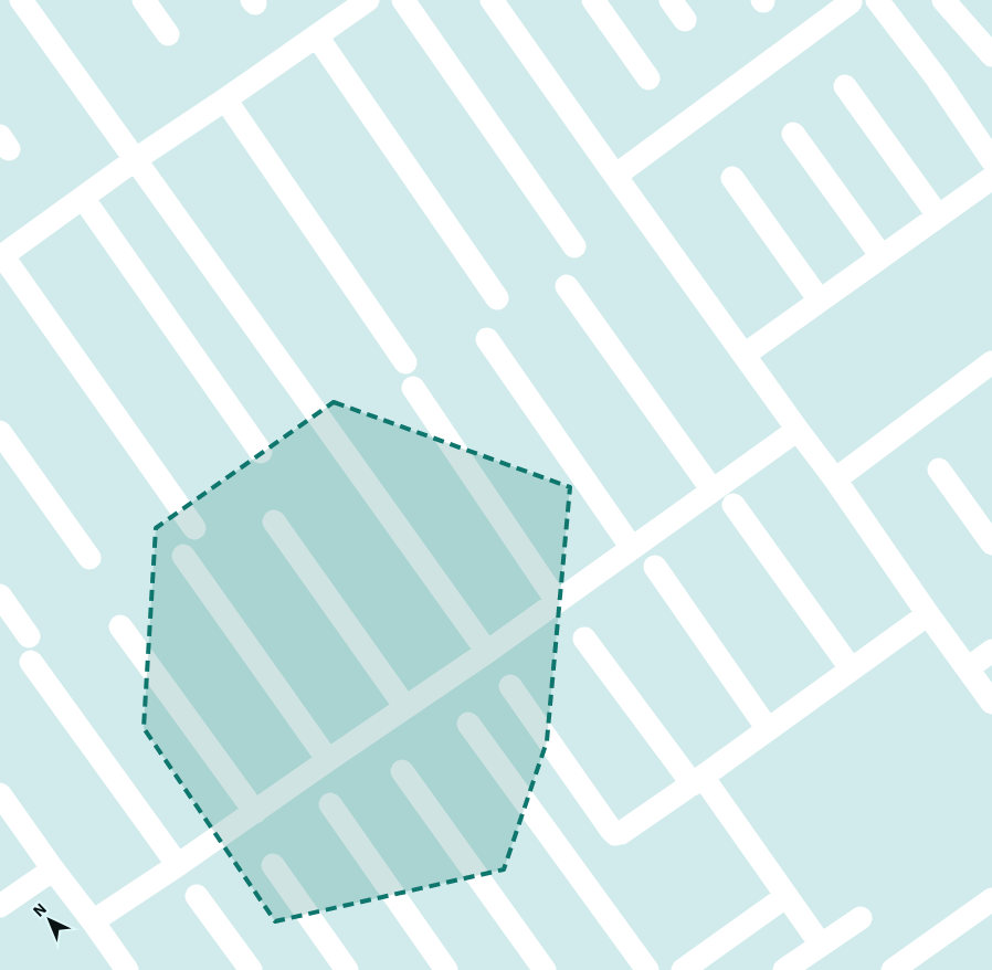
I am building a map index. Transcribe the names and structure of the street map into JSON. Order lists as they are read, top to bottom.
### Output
{
  "north": "top left"
}
